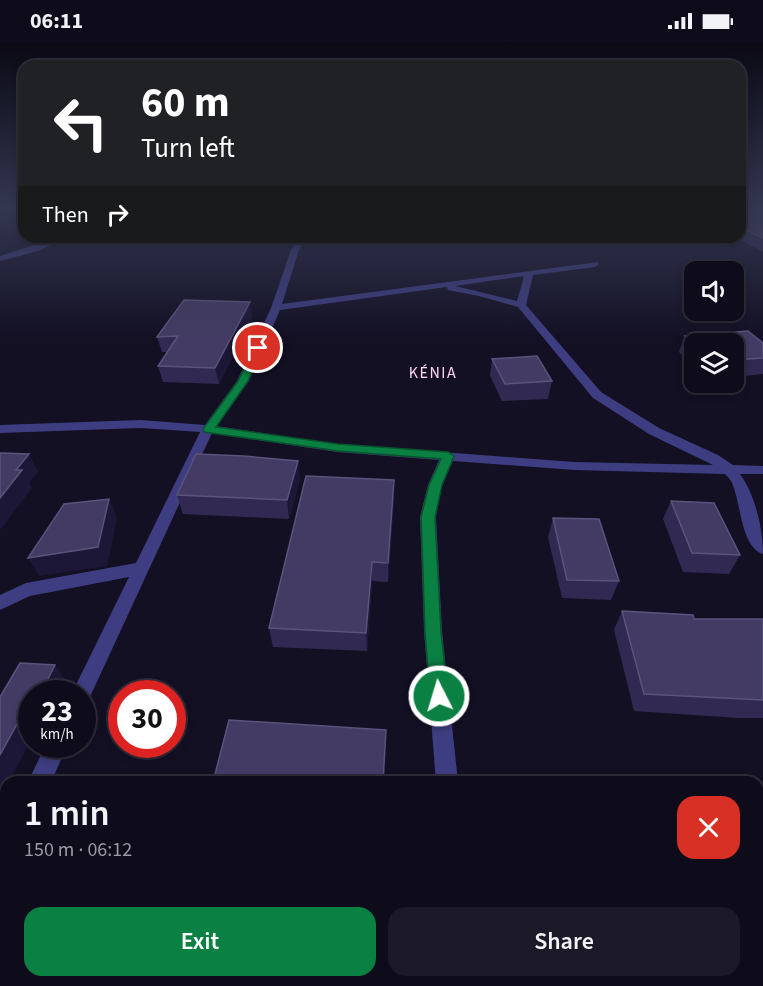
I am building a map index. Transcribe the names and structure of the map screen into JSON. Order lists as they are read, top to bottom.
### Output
{
  "districts": ["KÉNIA"],
  "page": {
    "status": "06:11",
    "turn": ["60 m", "Turn left"],
    "then": "Then",
    "speed": "23 km/h",
    "limit": "30",
    "heading": ["1 min", "150 m · 06:12"],
    "buttons": ["Exit", "Share"]
  }
}
